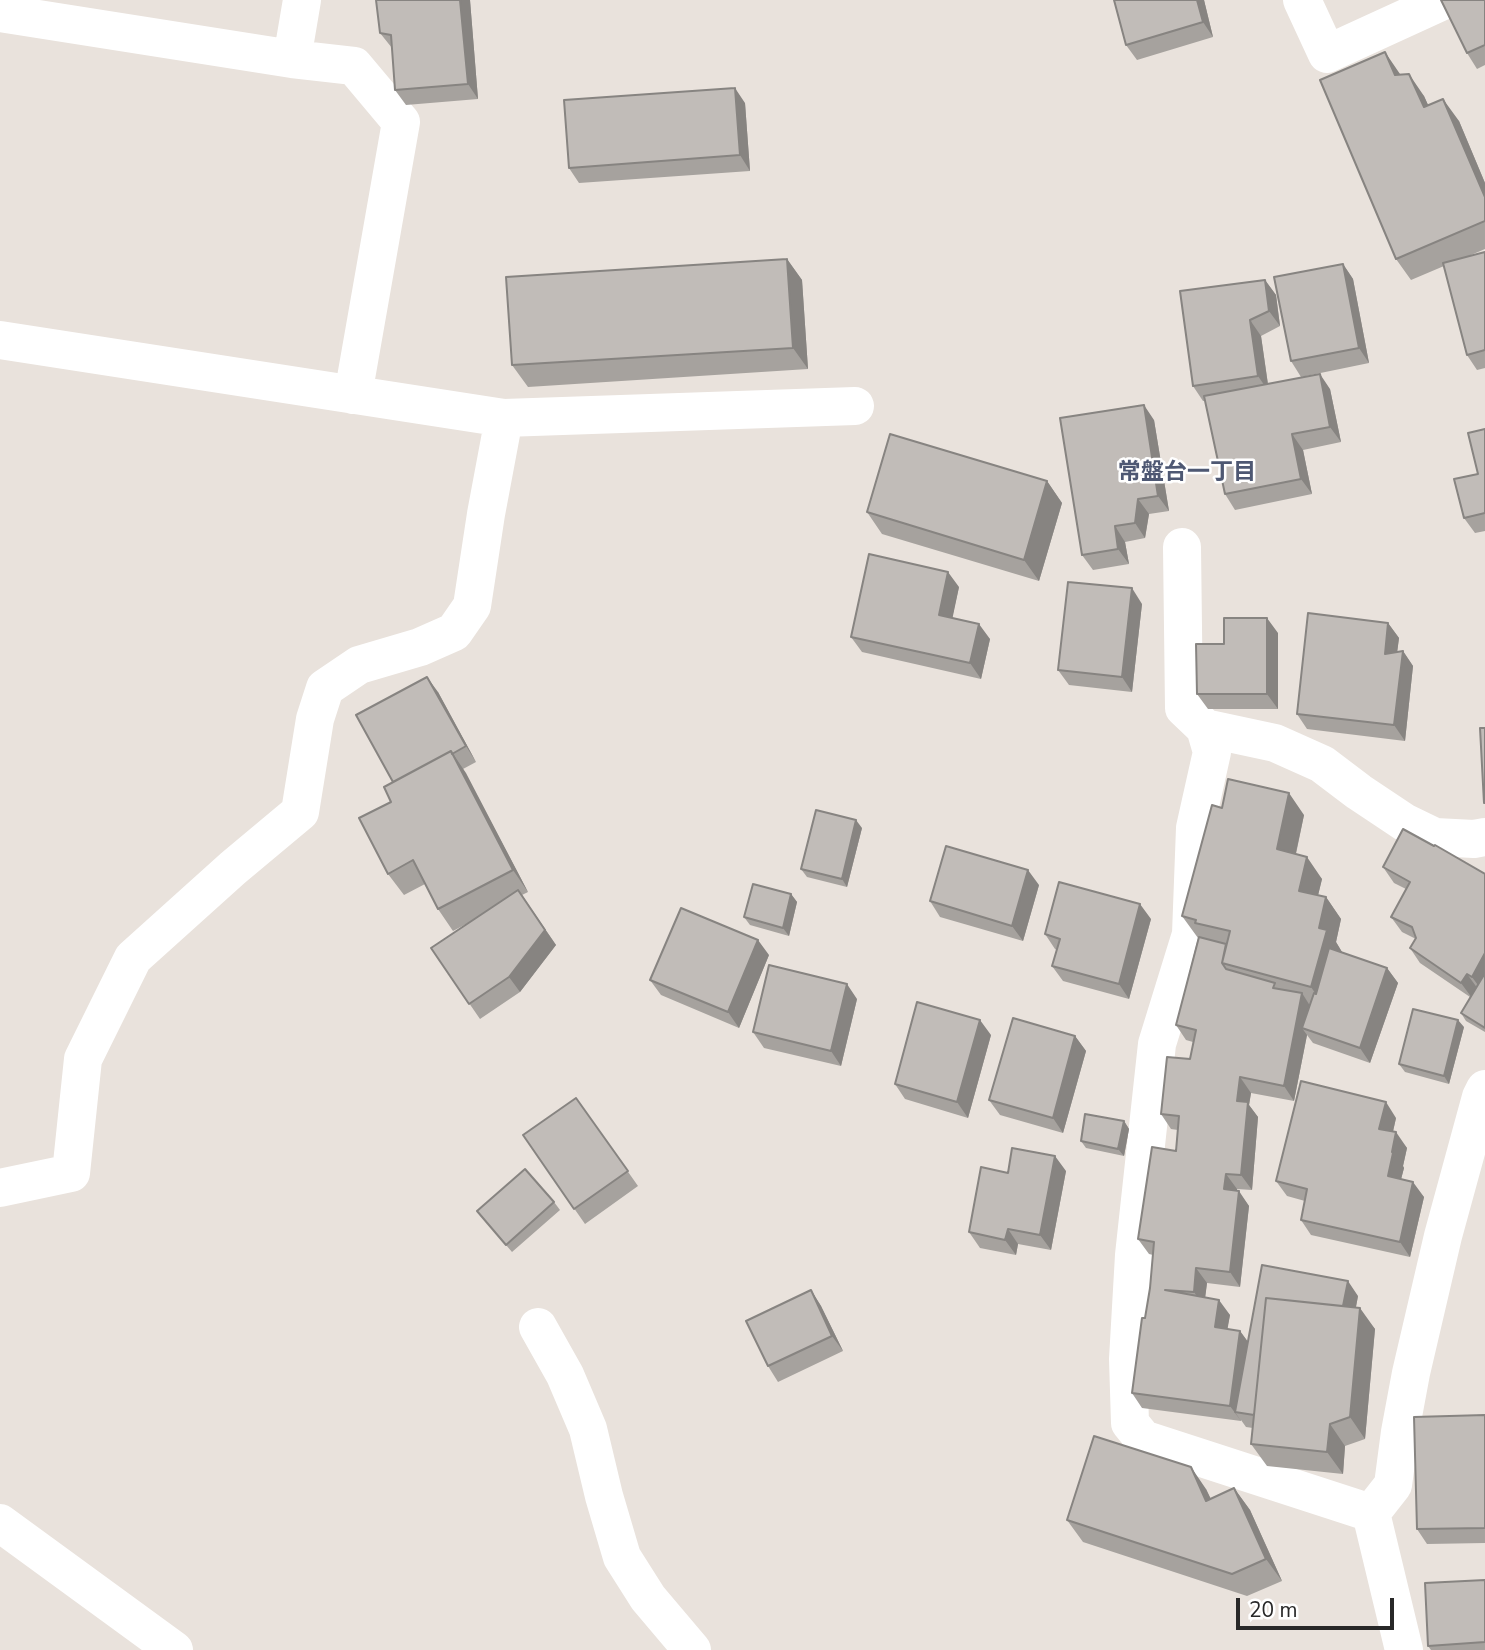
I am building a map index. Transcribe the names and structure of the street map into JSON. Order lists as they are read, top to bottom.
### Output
{
  "districts": ["常盤台一丁目"],
  "scale_bar": "20 m"
}
